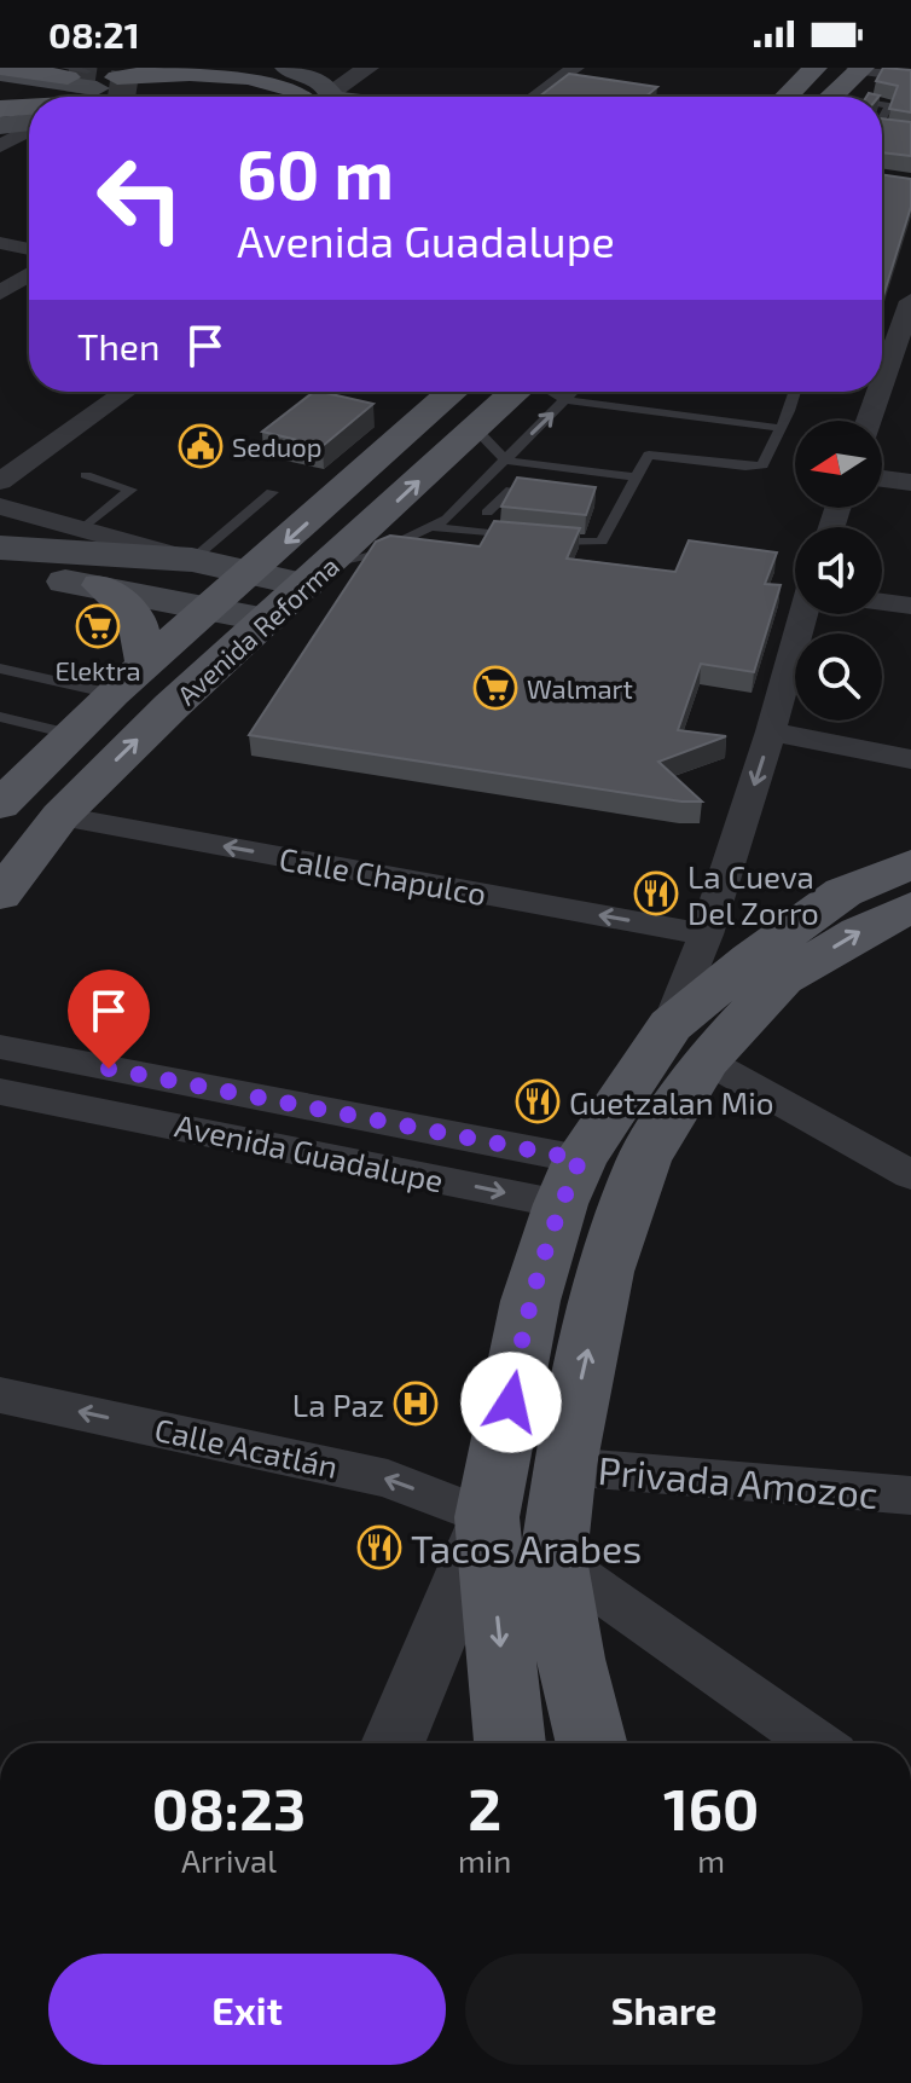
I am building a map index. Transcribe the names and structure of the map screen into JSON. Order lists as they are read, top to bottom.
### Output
{
  "streets": {
    "main road": ["Avenida Reforma"],
    "street": [
      "Calle Chapulco",
      "Avenida Guadalupe",
      "Calle Acatlán",
      "Privada Amozoc"
    ]
  },
  "crossings": [
    ["Avenida Reforma", "Calle Chapulco"]
  ],
  "one_way": ["Calle Chapulco", "Calle Acatlán"],
  "places": {
    "public building": ["Seduop"],
    "supermarket": ["Elektra", "Walmart"],
    "restaurant": ["La Cueva Del Zorro", "Guetzalan Mio", "Tacos Arabes"],
    "hospital": ["La Paz"]
  },
  "north": "left",
  "page": {
    "status": "08:21",
    "turn": ["60 m", "Avenida Guadalupe"],
    "then": "Then",
    "eta": [
      "08:23",
      "Arrival",
      "2",
      "min",
      "160",
      "m"
    ],
    "buttons": ["Exit", "Share"]
  }
}
